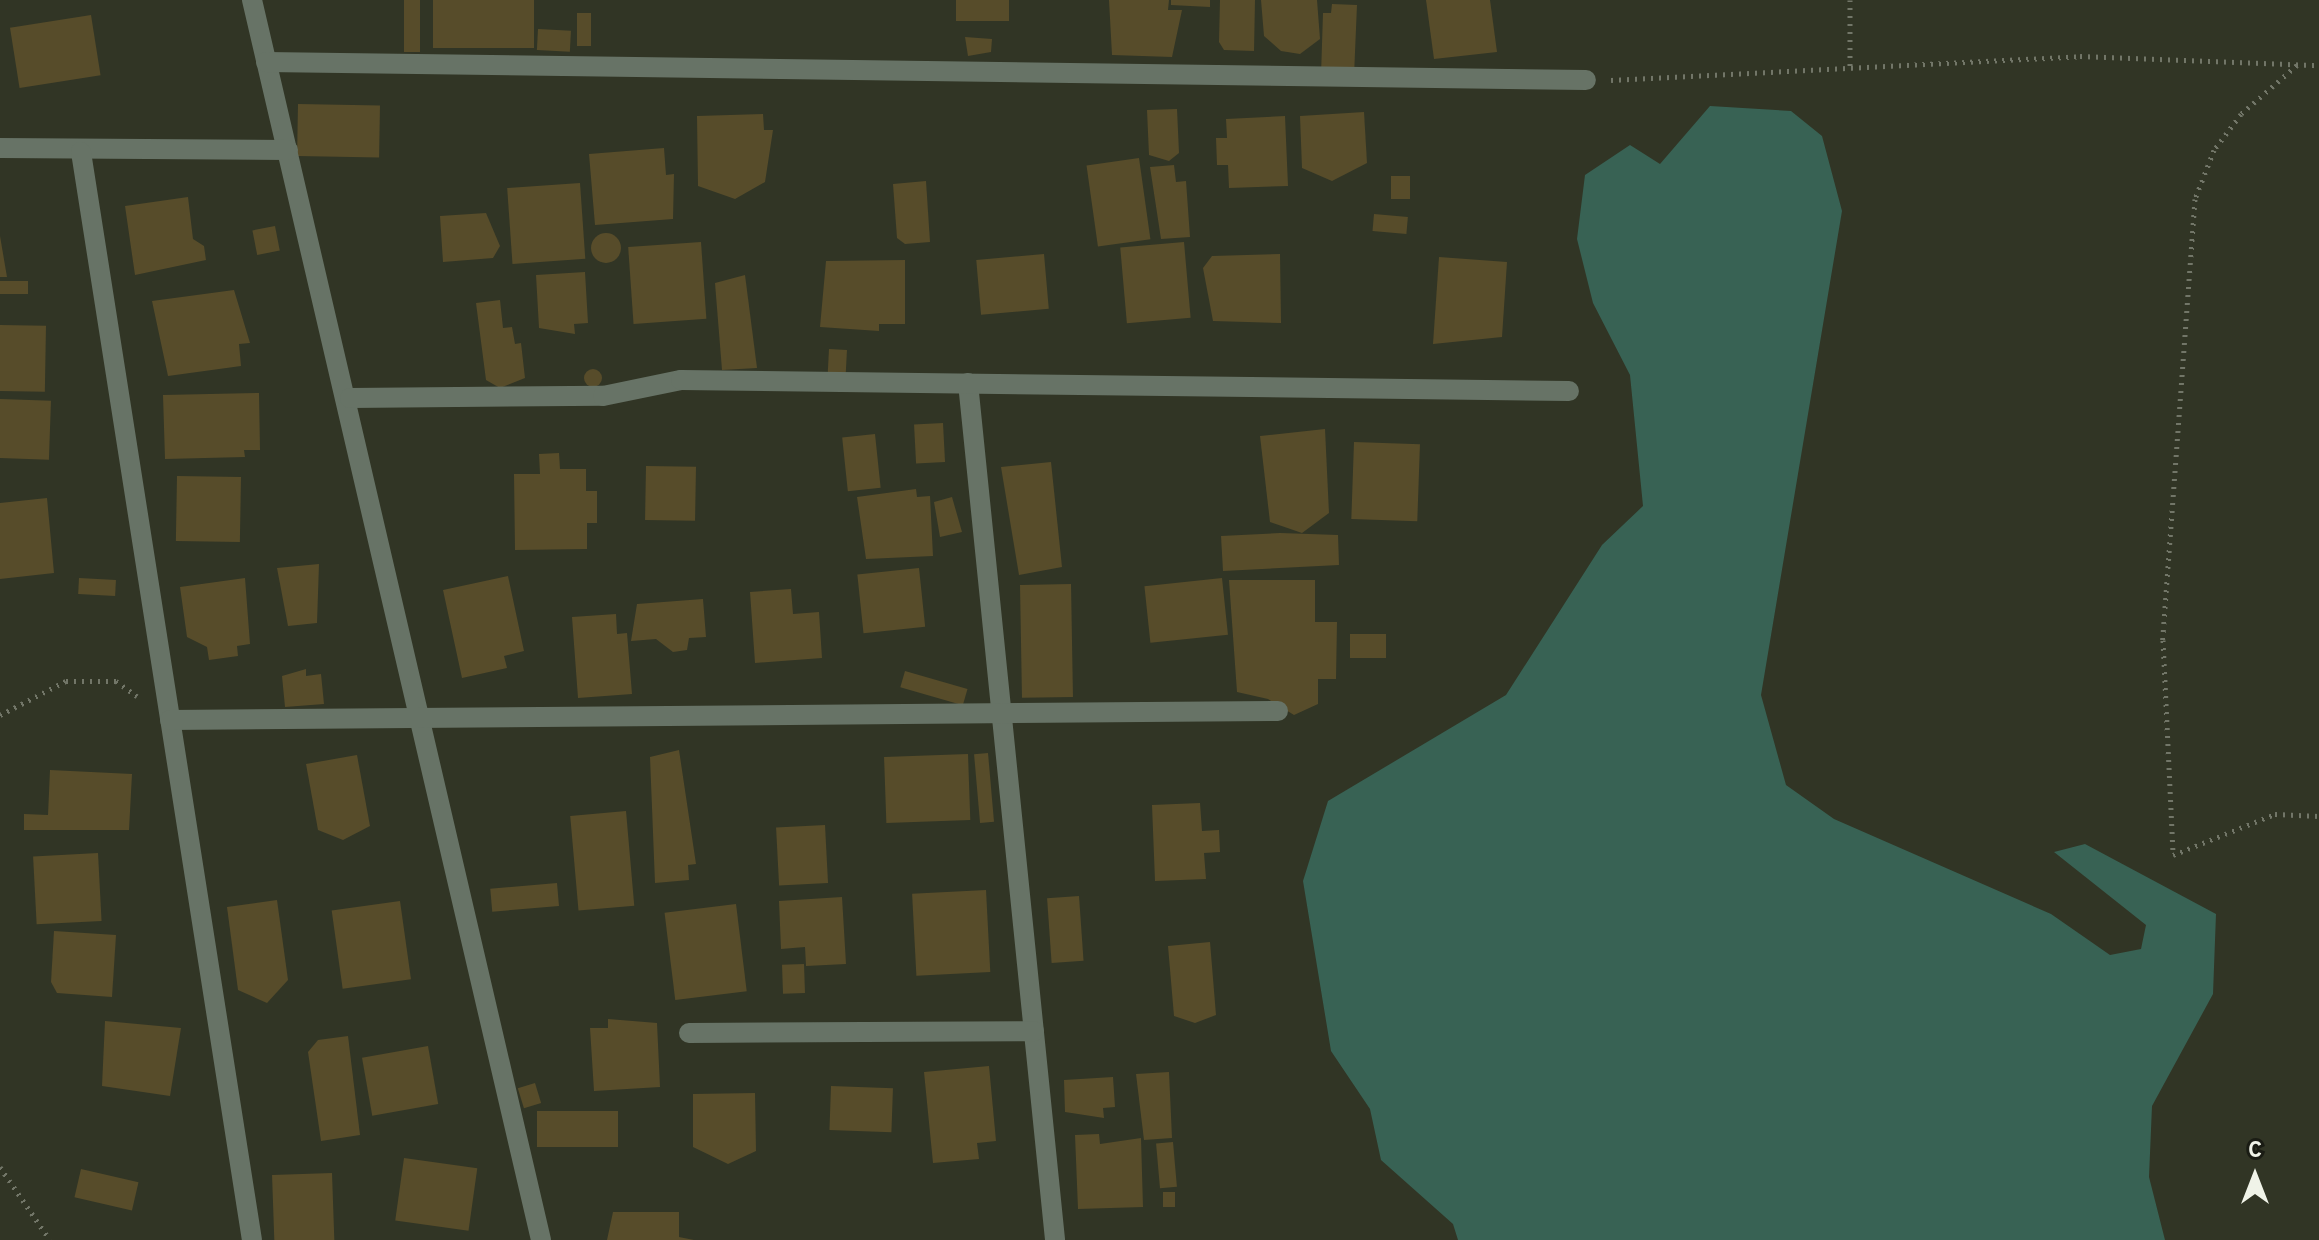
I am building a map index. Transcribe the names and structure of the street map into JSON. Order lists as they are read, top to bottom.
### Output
{
  "north": "top"
}
